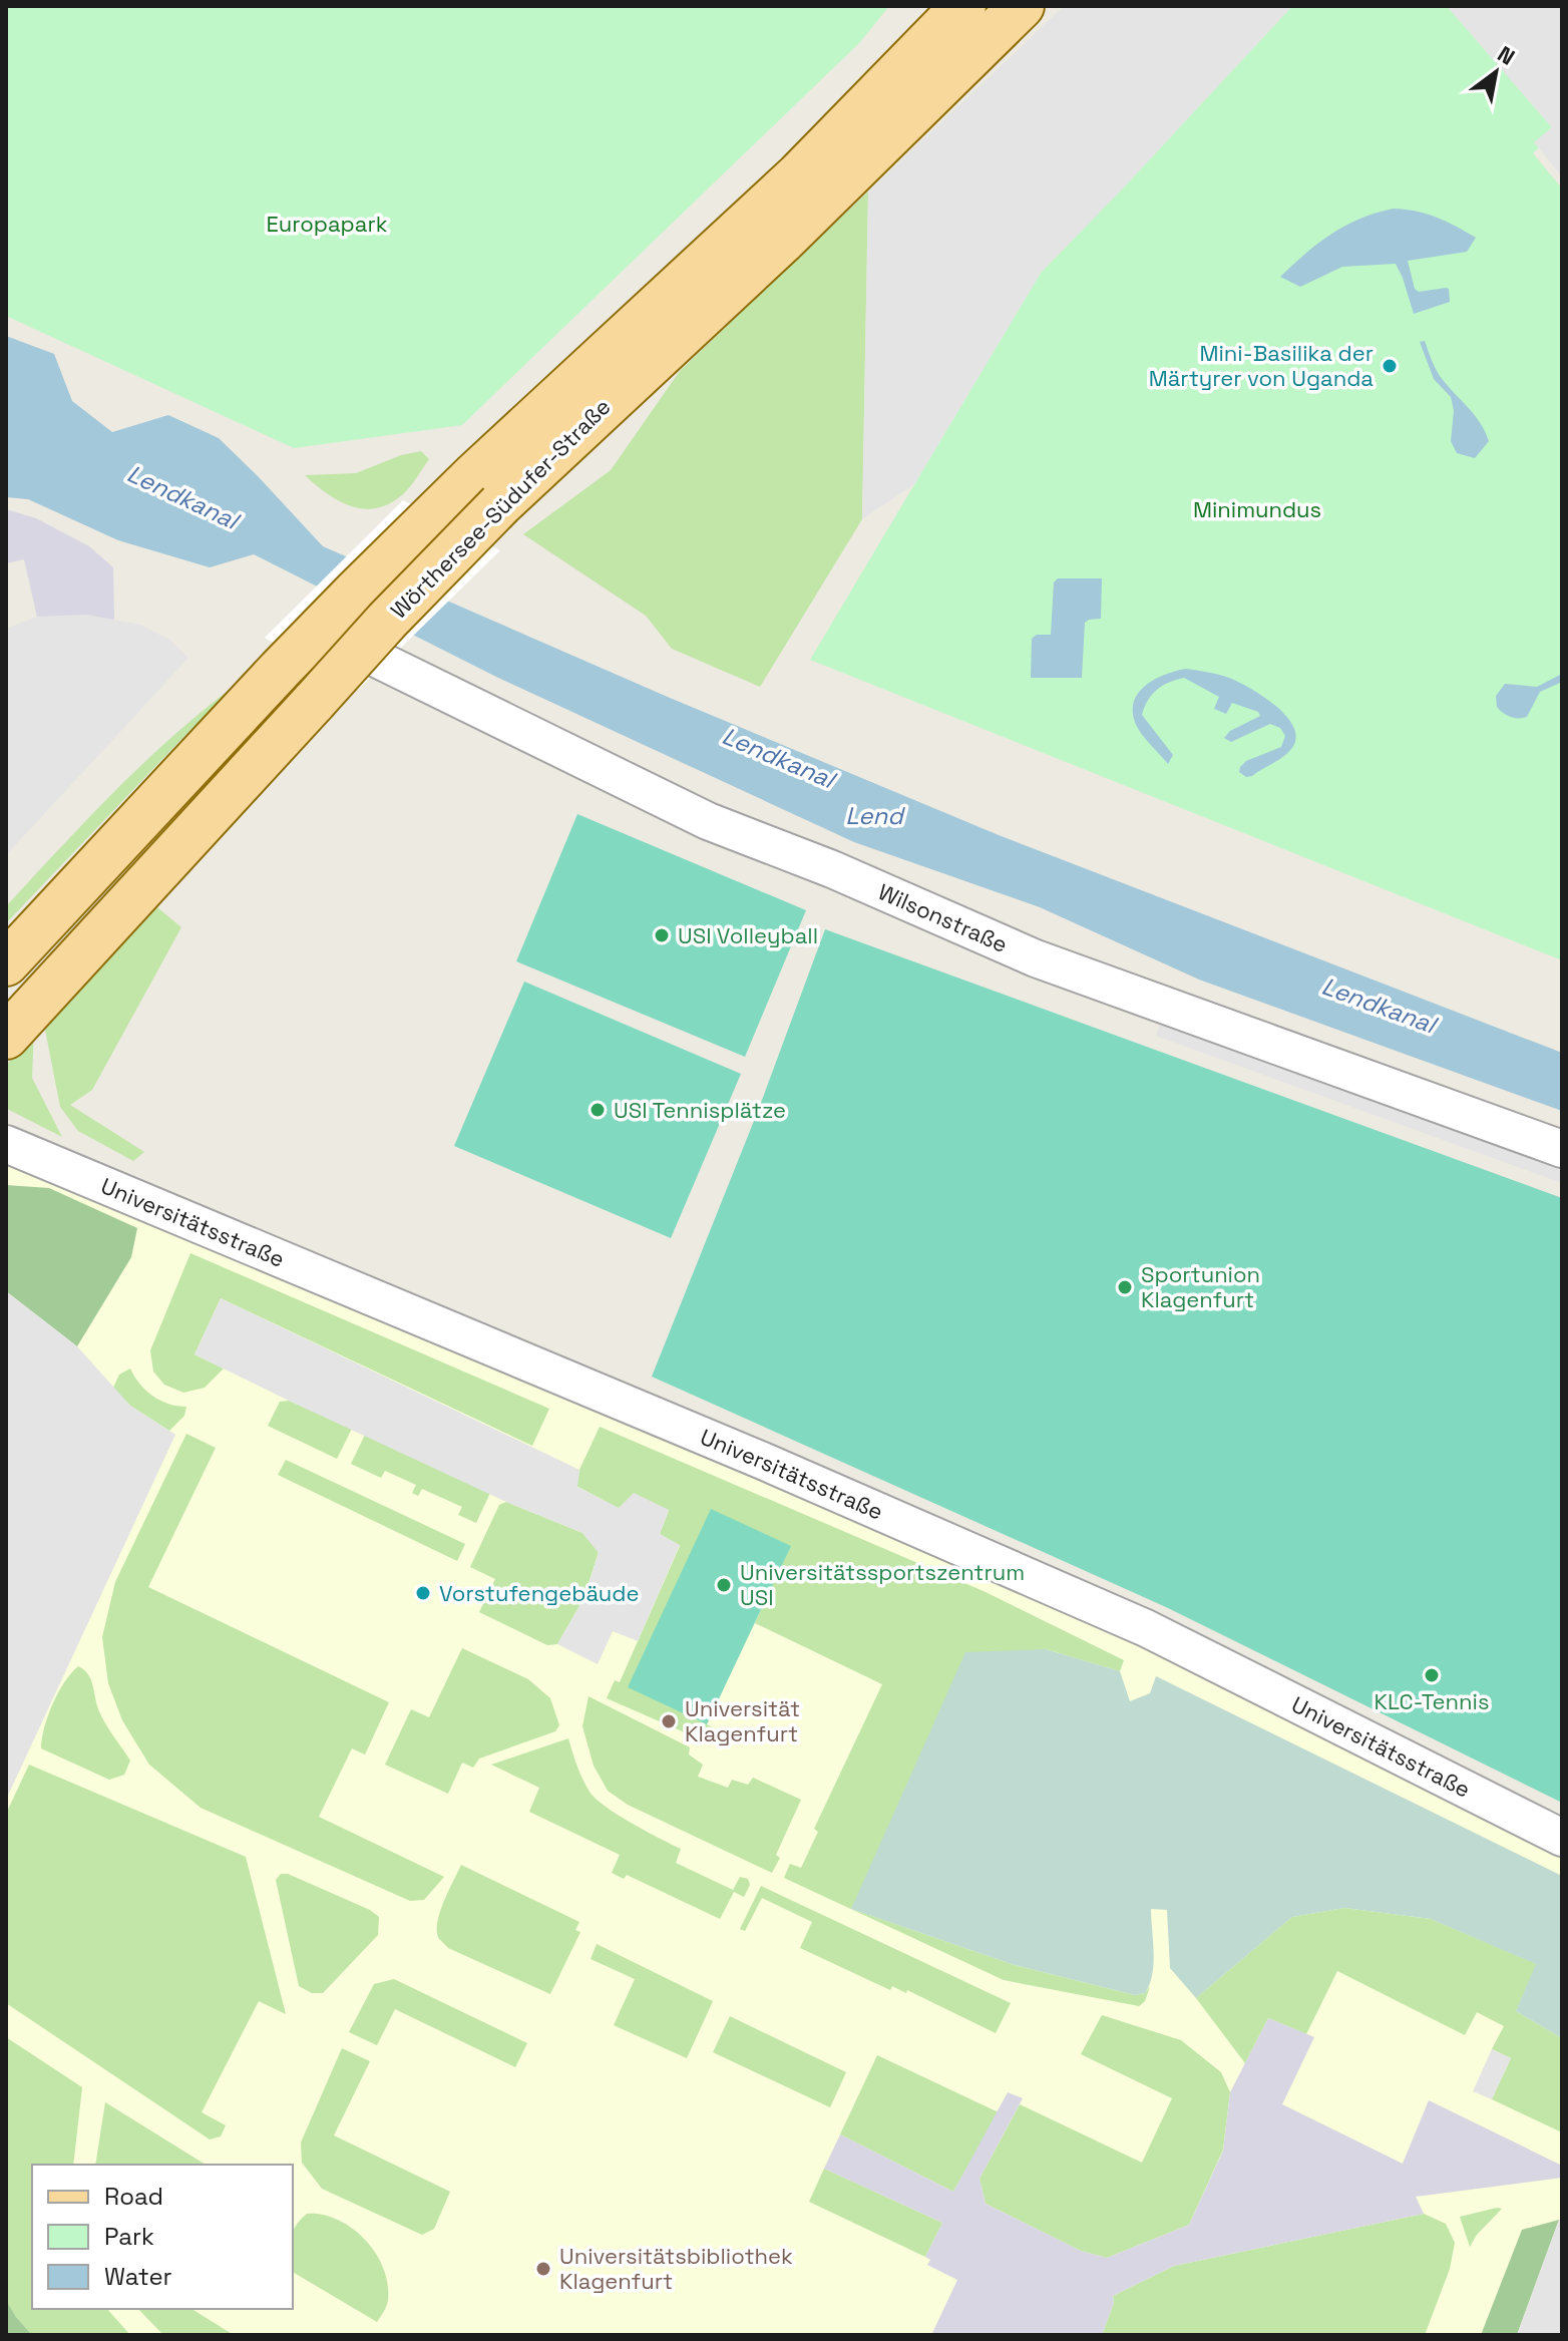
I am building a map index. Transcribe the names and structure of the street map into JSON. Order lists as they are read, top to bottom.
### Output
{
  "streets": {
    "main road": ["Wörthersee-Südufer-Straße"],
    "street": ["Wilsonstraße", "Universitätsstraße"]
  },
  "water": ["Lendkanal", "Lend"],
  "parks": ["Europapark", "Minimundus"],
  "places": [
    "Mini-Basilika der Märtyrer von Uganda",
    "USI Volleyball",
    "USI Tennisplätze",
    "Sportunion Klagenfurt",
    "Universitätssportszentrum USI",
    "Vorstufengebäude",
    "KLC-Tennis",
    "Universität Klagenfurt",
    "Universitätsbibliothek Klagenfurt"
  ],
  "legend": ["Road", "Park", "Water"],
  "north": "top right"
}
